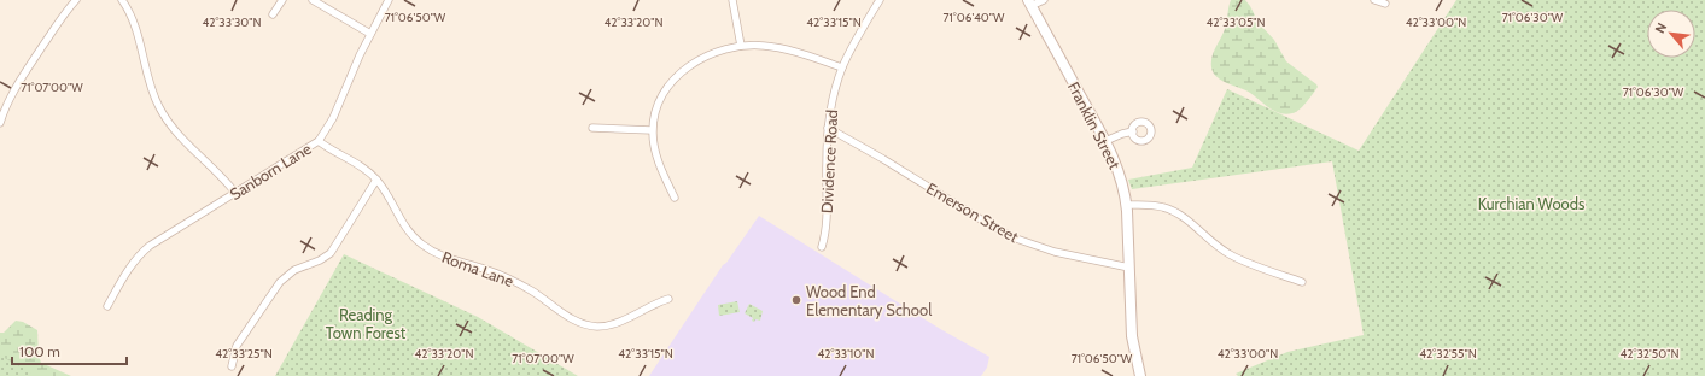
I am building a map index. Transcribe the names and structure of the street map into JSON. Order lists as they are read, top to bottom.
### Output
{
  "streets": {
    "main road": ["Franklin Street"],
    "street": [
      "Dividence Road",
      "Sanborn Lane",
      "Emerson Street",
      "Roma Lane"
    ]
  },
  "crossings": [
    ["Franklin Street", "Emerson Street"],
    ["Dividence Road", "Emerson Street"],
    ["Sanborn Lane", "Roma Lane"]
  ],
  "parks": ["Kurchian Woods", "Reading Town Forest"],
  "places": ["Wood End Elementary School"],
  "scale_bar": "100 m",
  "north": "top left",
  "coordinates": [
    "71°06'30\"W",
    "71°06'50\"W",
    "71°06'40\"W",
    "42°33'30\"N",
    "42°33'20\"N",
    "42°33'15\"N",
    "42°33'05\"N",
    "42°33'00\"N",
    "71°07'00\"W",
    "42°33'25\"N",
    "42°33'10\"N",
    "42°32'55\"N",
    "42°32'50\"N"
  ]
}
